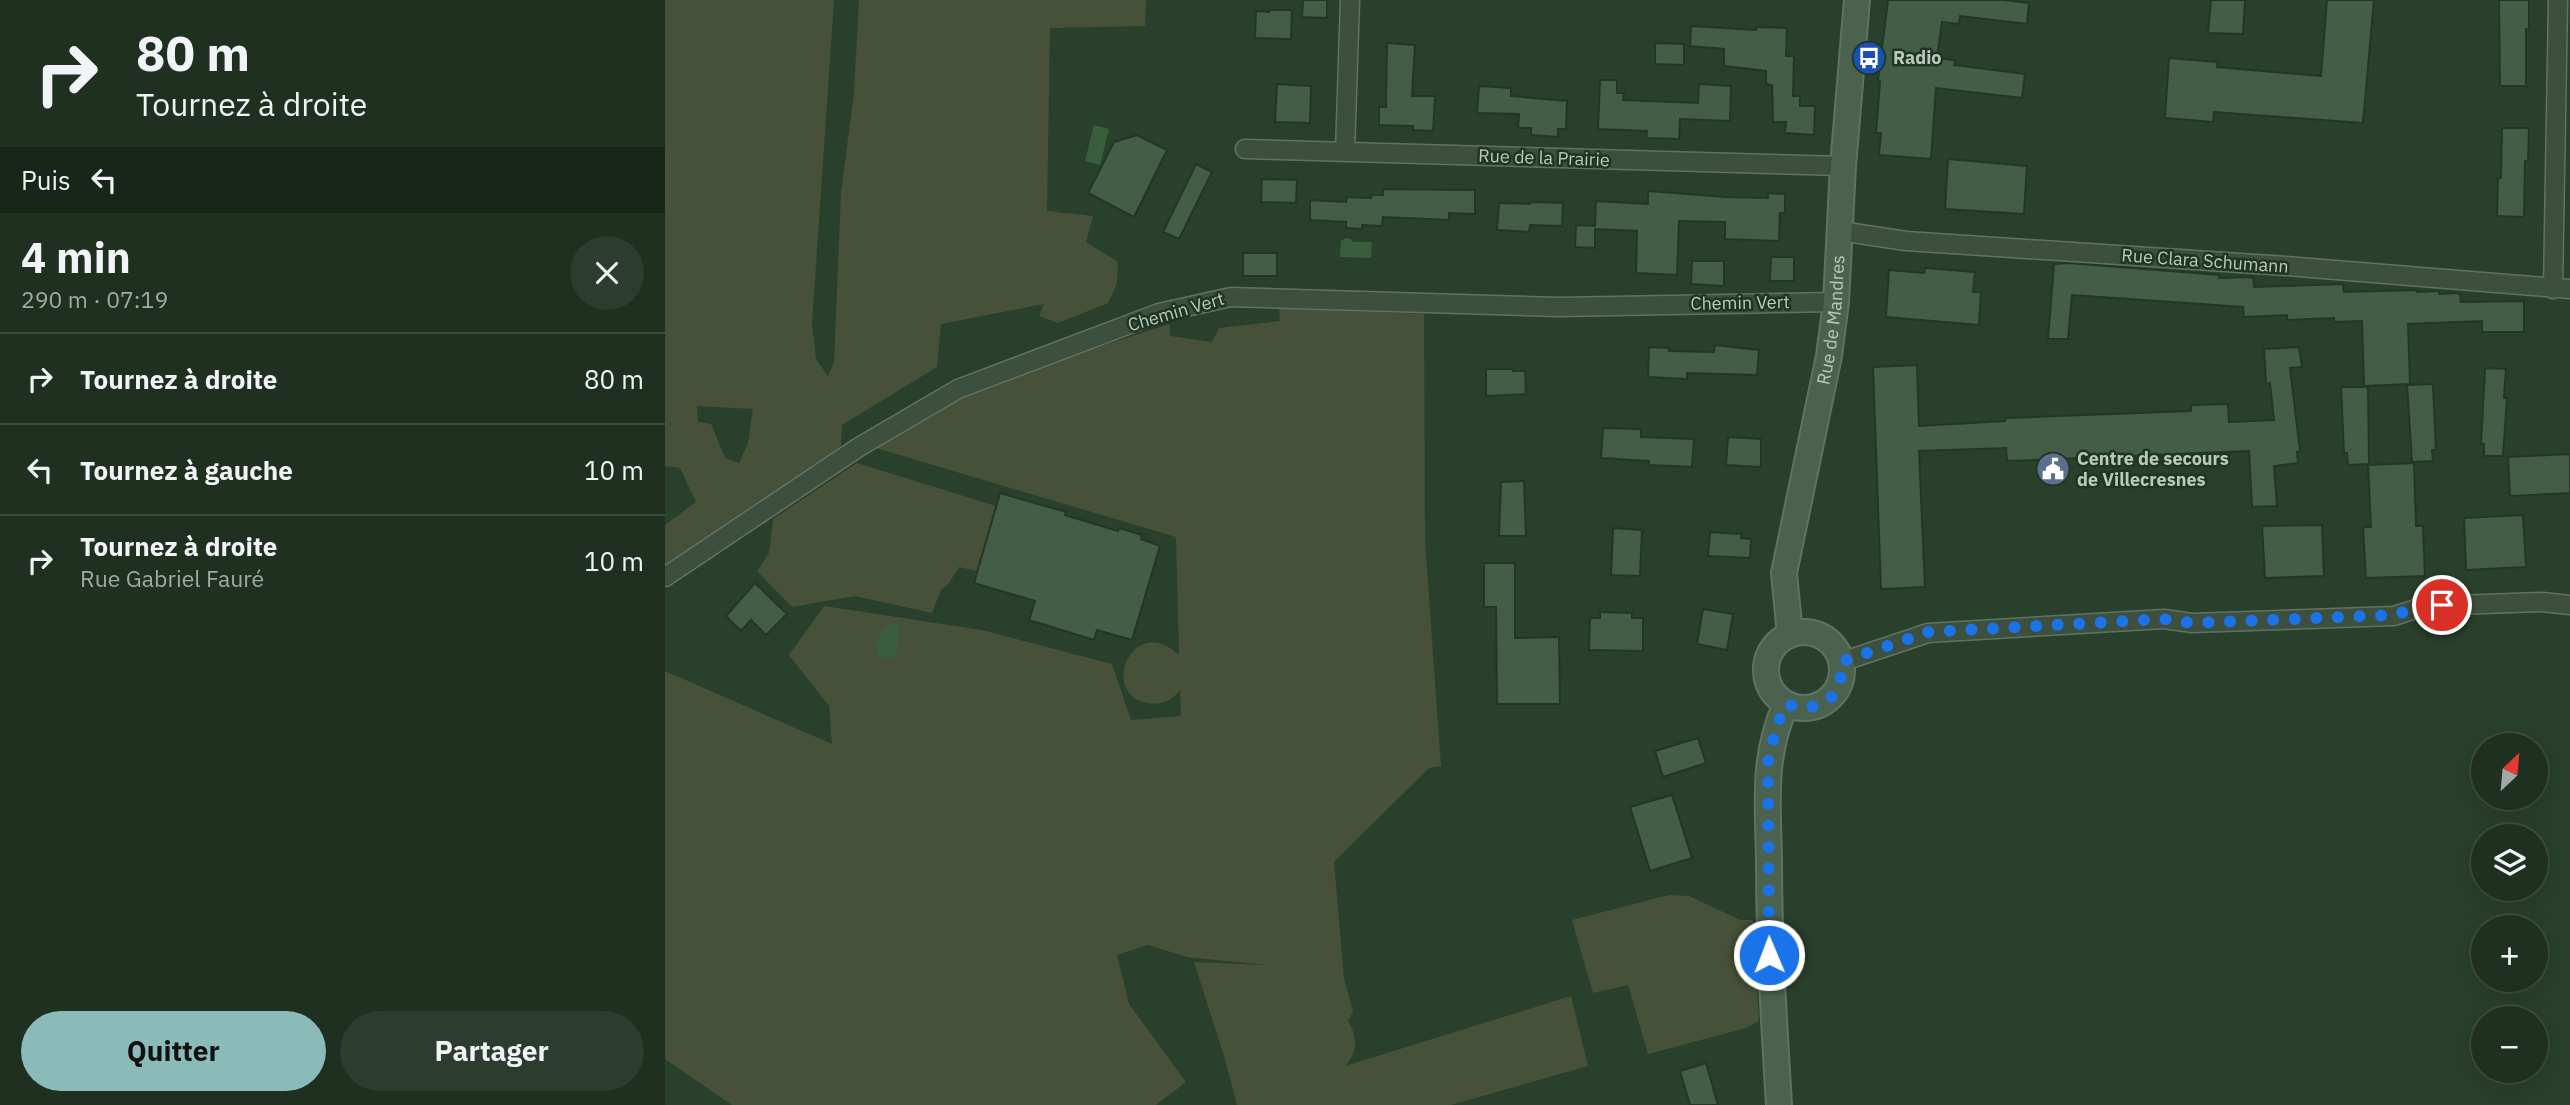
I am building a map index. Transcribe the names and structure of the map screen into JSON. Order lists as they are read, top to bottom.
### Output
{
  "streets": {
    "street": [
      "Rue de la Prairie",
      "Rue Clara Schumann",
      "Chemin Vert",
      "Rue de Mandres"
    ]
  },
  "crossings": [
    ["Rue de la Prairie", "Rue de Mandres"],
    ["Rue Clara Schumann", "Rue de Mandres"],
    ["Chemin Vert", "Rue de Mandres"]
  ],
  "places": {
    "bus stop": ["Radio"],
    "public building": ["Centre de secours de Villecresnes"]
  },
  "north": "top right",
  "page": {
    "turn": ["80 m", "Tournez à droite"],
    "then": "Puis",
    "heading": ["4 min", "290 m · 07:19"],
    "list": [
      {
        "name": "Tournez à droite",
        "value": "80 m"
      },
      {
        "name": "Tournez à gauche",
        "value": "10 m"
      },
      {
        "name": "Tournez à droite",
        "note": "Rue Gabriel Fauré",
        "value": "10 m"
      }
    ],
    "map_buttons": ["+", "−"],
    "buttons": ["Quitter", "Partager"]
  }
}
